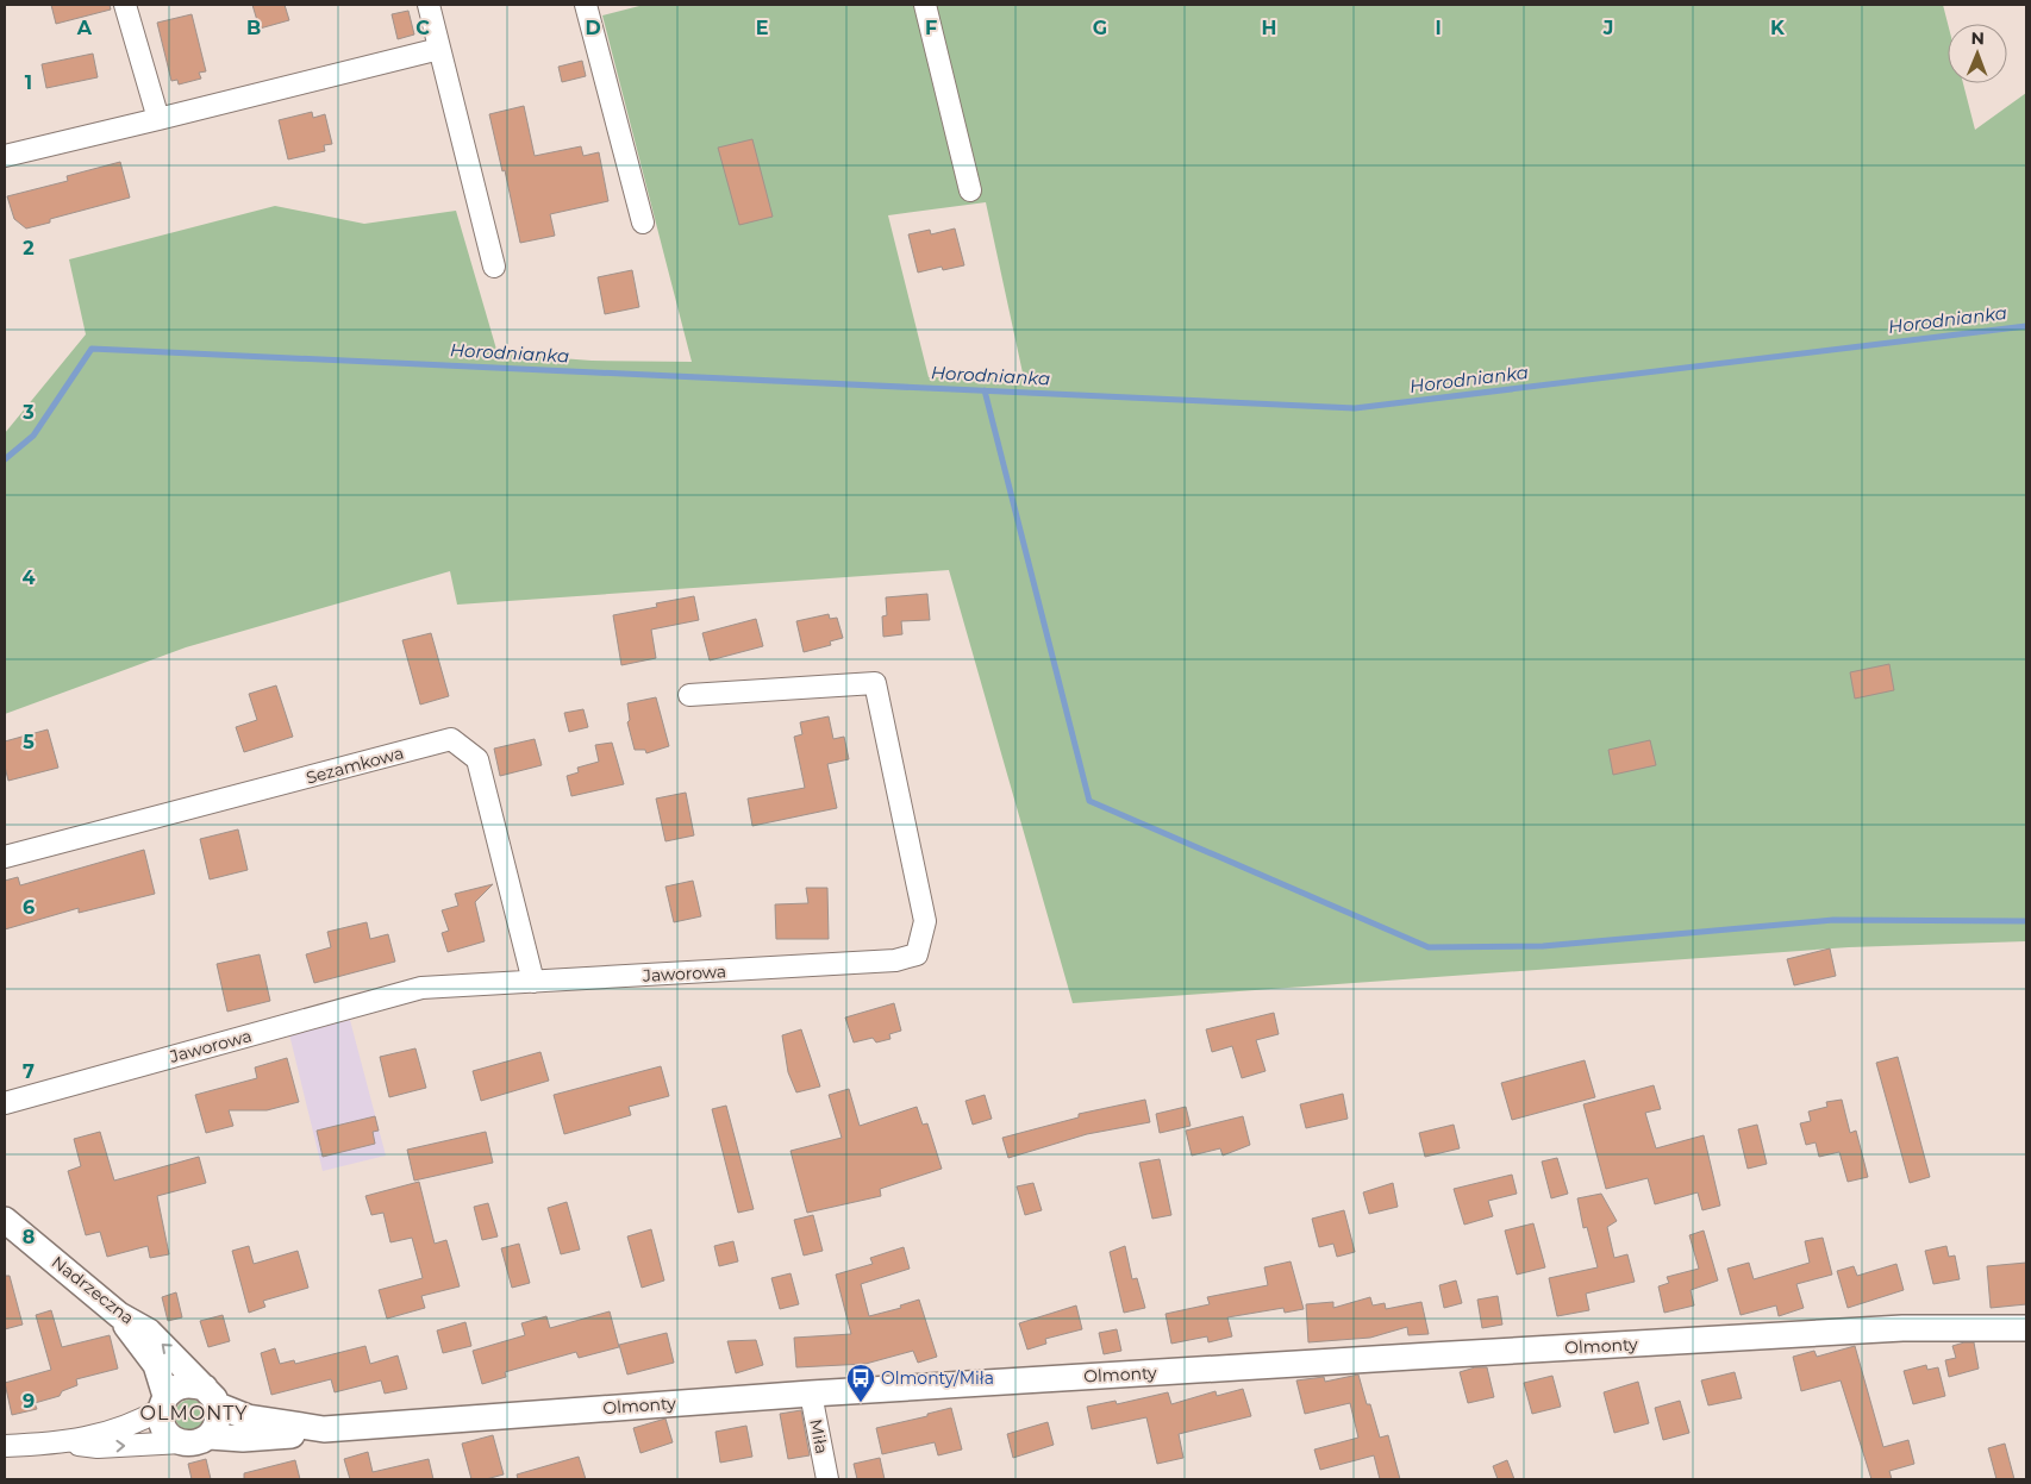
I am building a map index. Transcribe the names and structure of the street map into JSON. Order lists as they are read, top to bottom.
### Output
{
  "streets": {
    "street": [
      "Sezamkowa",
      "Jaworowa",
      "Nadrzeczna",
      "Olmonty",
      "Miła"
    ]
  },
  "crossings": [
    ["Sezamkowa", "Jaworowa"],
    ["Nadrzeczna", "Olmonty"],
    ["Olmonty", "Miła"]
  ],
  "districts": ["OLMONTY"],
  "water": ["Horodnianka"],
  "places": {
    "bus stop": ["Olmonty/Miła"]
  },
  "north": "top",
  "grid": {
    "columns": [
      "A",
      "B",
      "C",
      "D",
      "E",
      "F",
      "G",
      "H",
      "I",
      "J",
      "K"
    ],
    "rows": [
      "1",
      "2",
      "3",
      "4",
      "5",
      "6",
      "7",
      "8",
      "9"
    ]
  }
}
